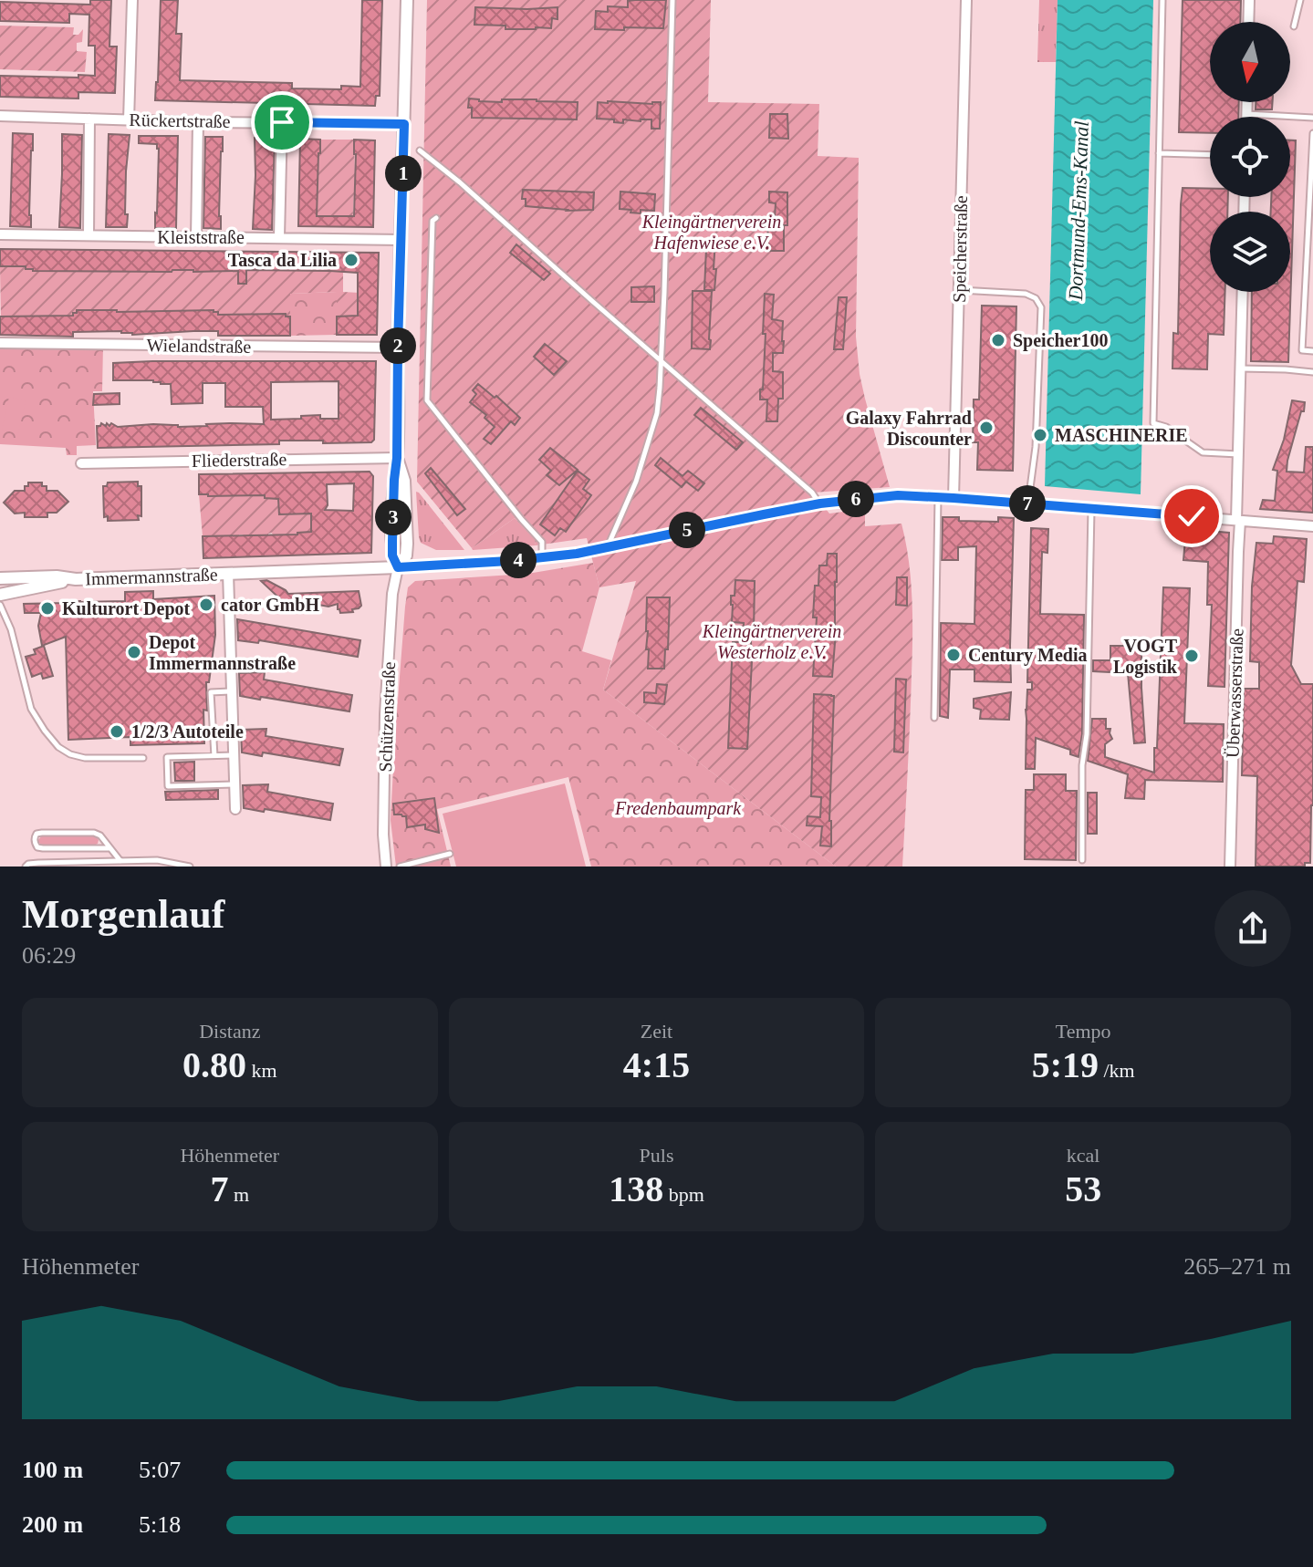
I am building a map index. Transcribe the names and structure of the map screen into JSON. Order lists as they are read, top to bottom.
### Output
{
  "streets": {
    "street": [
      "Rückertstraße",
      "Kleiststraße",
      "Speicherstraße",
      "Wielandstraße",
      "Fliederstraße",
      "Immermannstraße",
      "Überwasserstraße",
      "Schützenstraße"
    ]
  },
  "crossings": [
    ["Rückertstraße", "Schützenstraße"],
    ["Kleiststraße", "Schützenstraße"],
    ["Wielandstraße", "Schützenstraße"],
    ["Fliederstraße", "Schützenstraße"],
    ["Immermannstraße", "Schützenstraße"]
  ],
  "water": ["Dortmund-Ems-Kanal"],
  "parks": ["Kleingärtnerverein Hafenwiese e.V.", "Kleingärtnerverein Westerholz e.V.", "Fredenbaumpark"],
  "places": [
    "Tasca da Lilia",
    "Speicher100",
    "Galaxy Fahrrad Discounter",
    "MASCHINERIE",
    "cator GmbH",
    "Kulturort Depot",
    "Depot Immermannstraße",
    "Century Media",
    "VOGT Logistik",
    "1/2/3 Autoteile"
  ],
  "north": "bottom",
  "page": {
    "pins": [
      "1",
      "2",
      "6",
      "7",
      "3",
      "5",
      "4"
    ],
    "heading": ["Morgenlauf", "06:29"],
    "stats": [
      ["Distanz", "0.80 km"],
      ["Zeit", "4:15"],
      ["Tempo", "5:19 /km"],
      ["Höhenmeter", "7 m"],
      ["Puls", "138 bpm"],
      ["kcal", "53"]
    ],
    "chart": ["Höhenmeter", "265–271 m"],
    "list": [
      {
        "name": "100 m",
        "note": "5:07"
      },
      {
        "name": "200 m",
        "note": "5:18"
      }
    ]
  }
}
